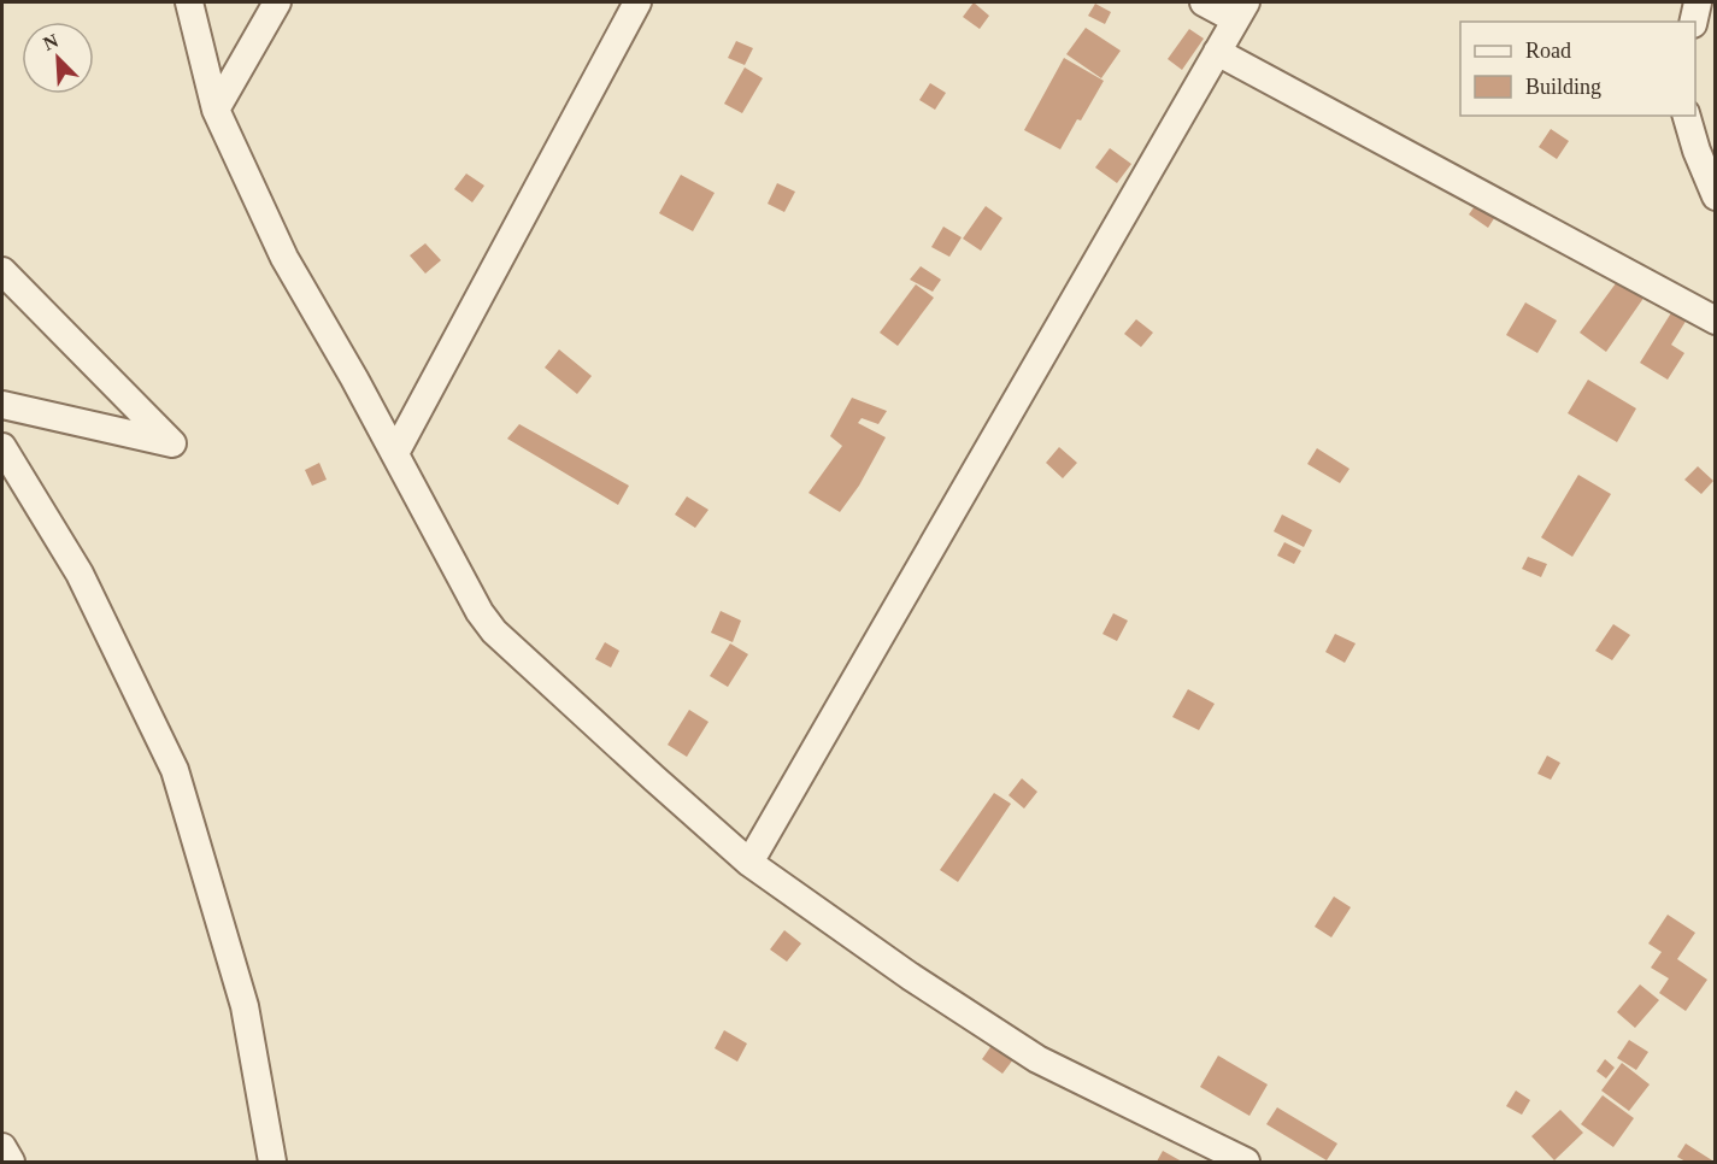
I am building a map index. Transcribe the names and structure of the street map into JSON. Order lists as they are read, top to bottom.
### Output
{
  "legend": ["Road", "Building"],
  "north": "top left"
}
